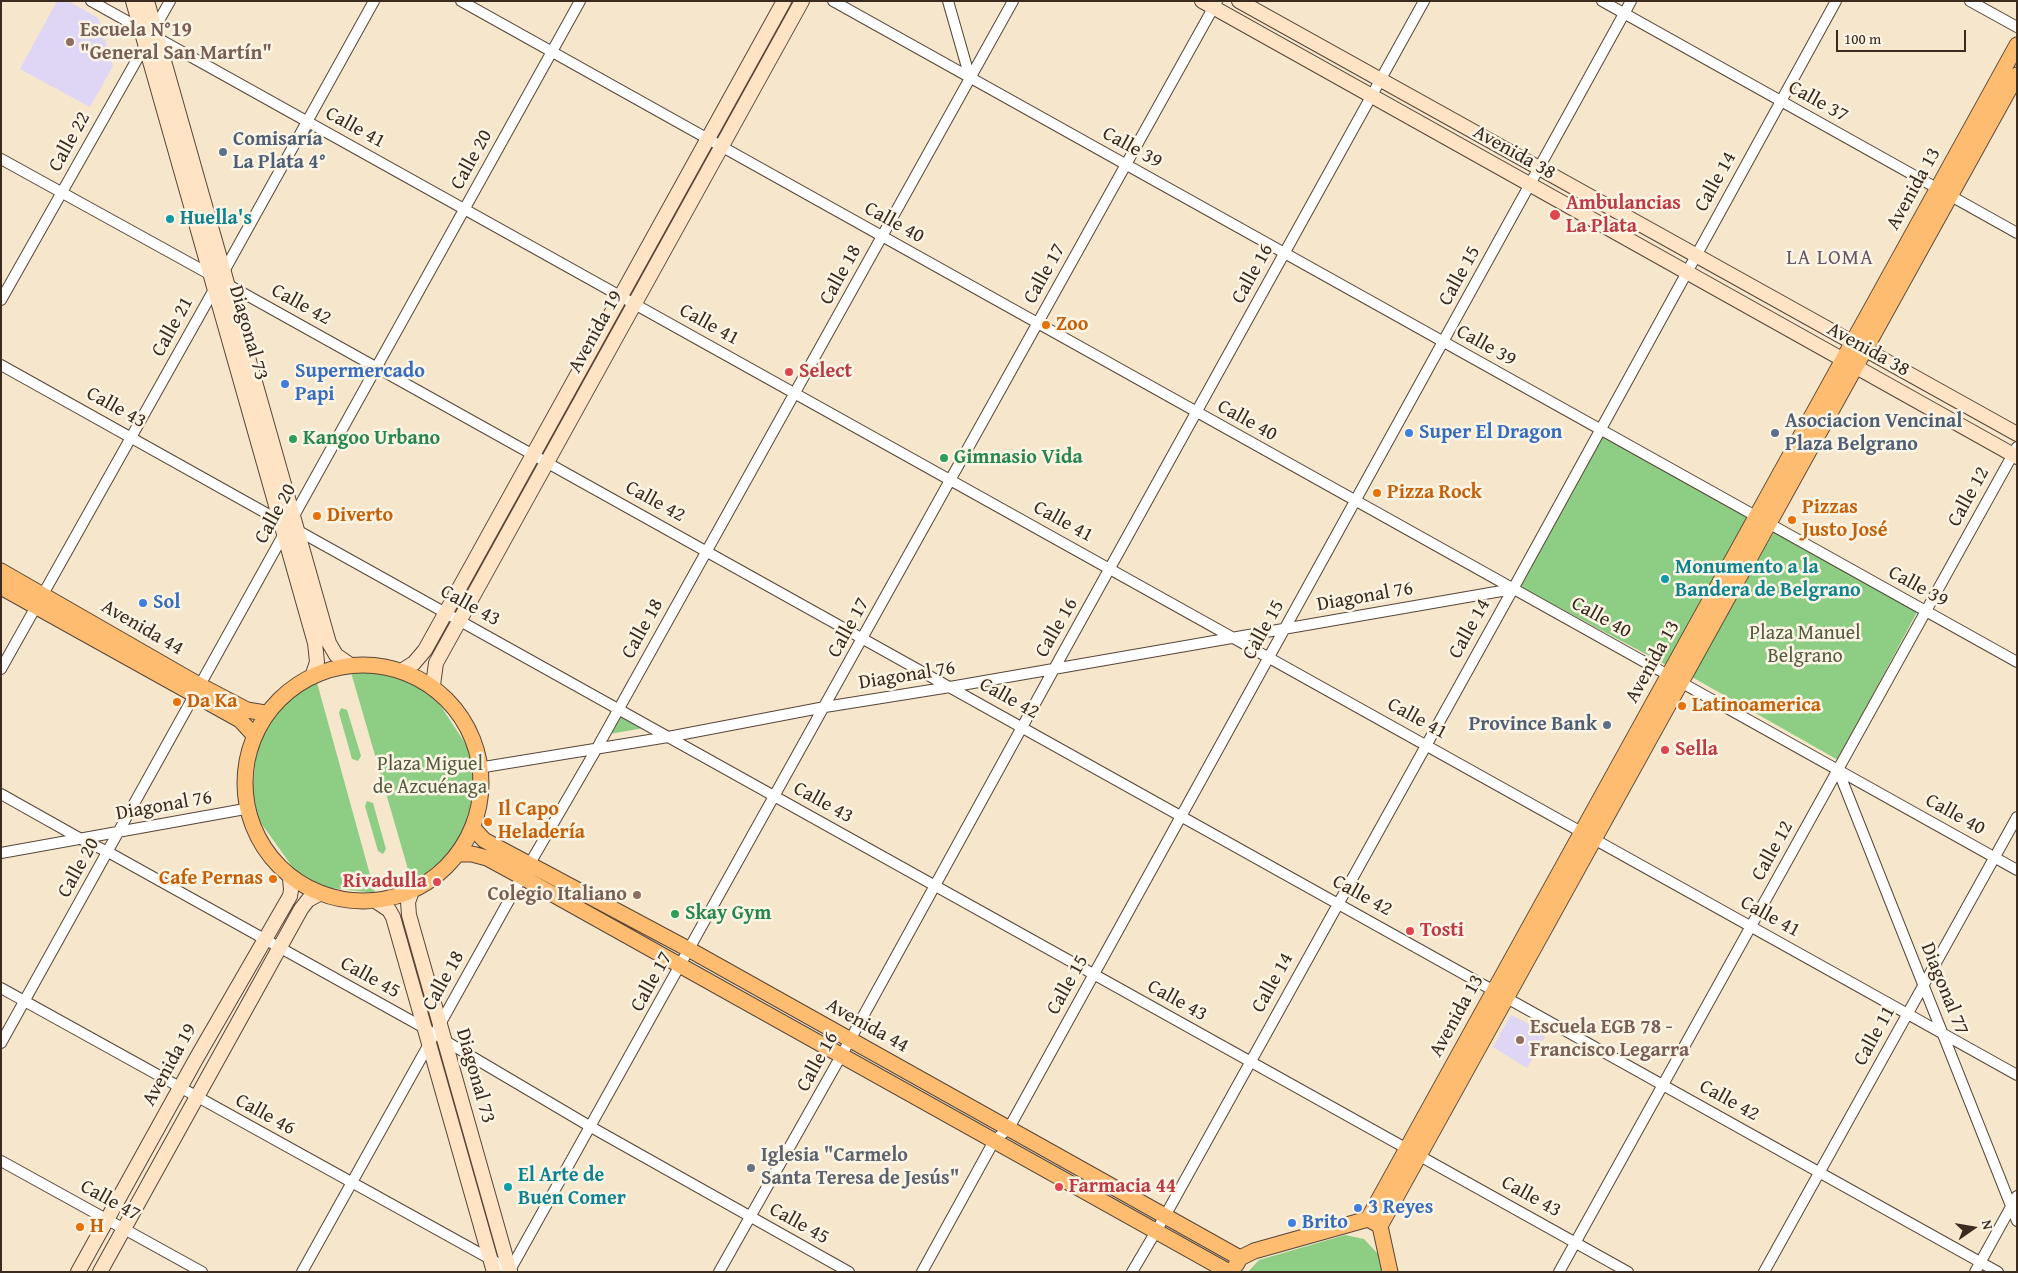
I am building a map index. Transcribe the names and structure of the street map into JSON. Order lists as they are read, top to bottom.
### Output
{
  "streets": {
    "main road": [
      "Avenida 38",
      "Avenida 13",
      "Avenida 19",
      "Diagonal 73",
      "Avenida 44"
    ],
    "street": [
      "Calle 37",
      "Calle 41",
      "Calle 22",
      "Calle 39",
      "Calle 20",
      "Calle 14",
      "Calle 40",
      "Calle 17",
      "Calle 16",
      "Calle 18",
      "Calle 15",
      "Calle 42",
      "Calle 21",
      "Calle 43",
      "Calle 12",
      "Diagonal 76",
      "Calle 45",
      "Diagonal 77",
      "Calle 11",
      "Calle 46",
      "Calle 47"
    ]
  },
  "crossings": [
    ["Calle 37", "Calle 14"],
    ["Calle 37", "Avenida 13"],
    ["Calle 37", "Calle 15"],
    ["Calle 41", "Calle 22"],
    ["Calle 41", "Calle 20"],
    ["Calle 41", "Calle 14"],
    ["Calle 41", "Avenida 13"],
    ["Calle 41", "Calle 17"],
    ["Calle 41", "Calle 16"],
    ["Calle 41", "Calle 18"],
    ["Calle 41", "Calle 15"],
    ["Calle 41", "Calle 21"],
    ["Calle 41", "Avenida 19"],
    ["Calle 41", "Diagonal 73"],
    ["Calle 41", "Calle 12"],
    ["Calle 41", "Diagonal 76"],
    ["Calle 41", "Diagonal 77"],
    ["Calle 41", "Calle 11"],
    ["Calle 22", "Calle 42"],
    ["Calle 22", "Diagonal 73"],
    ["Calle 39", "Calle 14"],
    ["Calle 39", "Avenida 13"],
    ["Calle 39", "Calle 17"],
    ["Calle 39", "Calle 16"],
    ["Calle 39", "Calle 18"],
    ["Calle 39", "Calle 15"],
    ["Calle 39", "Calle 12"],
    ["Avenida 38", "Calle 14"],
    ["Avenida 38", "Avenida 13"],
    ["Avenida 38", "Calle 17"],
    ["Avenida 38", "Calle 16"],
    ["Avenida 38", "Calle 15"],
    ["Avenida 38", "Calle 12"],
    ["Calle 20", "Calle 40"],
    ["Calle 20", "Calle 42"],
    ["Calle 20", "Diagonal 73"],
    ["Calle 20", "Calle 43"],
    ["Calle 20", "Diagonal 76"],
    ["Calle 20", "Avenida 44"],
    ["Calle 20", "Calle 45"],
    ["Calle 20", "Calle 46"],
    ["Calle 14", "Calle 40"],
    ["Calle 14", "Calle 42"],
    ["Calle 14", "Calle 43"],
    ["Calle 14", "Diagonal 76"],
    ["Calle 14", "Avenida 44"],
    ["Avenida 13", "Calle 40"],
    ["Avenida 13", "Calle 42"],
    ["Avenida 13", "Calle 43"],
    ["Calle 40", "Calle 17"],
    ["Calle 40", "Calle 16"],
    ["Calle 40", "Calle 18"],
    ["Calle 40", "Calle 15"],
    ["Calle 40", "Avenida 19"],
    ["Calle 40", "Calle 12"],
    ["Calle 40", "Diagonal 76"],
    ["Calle 40", "Diagonal 77"],
    ["Calle 40", "Calle 11"],
    ["Calle 17", "Calle 42"],
    ["Calle 17", "Diagonal 73"],
    ["Calle 17", "Calle 43"],
    ["Calle 17", "Diagonal 76"],
    ["Calle 17", "Avenida 44"],
    ["Calle 17", "Calle 45"],
    ["Calle 17", "Calle 46"],
    ["Calle 16", "Calle 42"],
    ["Calle 16", "Calle 43"],
    ["Calle 16", "Diagonal 76"],
    ["Calle 16", "Avenida 44"],
    ["Calle 16", "Calle 45"],
    ["Calle 18", "Calle 42"],
    ["Calle 18", "Diagonal 73"],
    ["Calle 18", "Calle 43"],
    ["Calle 18", "Diagonal 76"],
    ["Calle 18", "Avenida 44"],
    ["Calle 18", "Calle 45"],
    ["Calle 18", "Calle 46"],
    ["Calle 15", "Calle 42"],
    ["Calle 15", "Calle 43"],
    ["Calle 15", "Diagonal 76"],
    ["Calle 15", "Avenida 44"],
    ["Calle 42", "Calle 21"],
    ["Calle 42", "Avenida 19"],
    ["Calle 42", "Diagonal 73"],
    ["Calle 42", "Calle 12"],
    ["Calle 42", "Diagonal 76"],
    ["Calle 42", "Calle 11"],
    ["Calle 21", "Diagonal 73"],
    ["Calle 21", "Calle 43"],
    ["Calle 21", "Avenida 44"],
    ["Avenida 19", "Calle 43"],
    ["Avenida 19", "Calle 45"],
    ["Avenida 19", "Calle 46"],
    ["Avenida 19", "Calle 47"],
    ["Diagonal 73", "Calle 43"],
    ["Diagonal 73", "Calle 45"],
    ["Diagonal 73", "Calle 46"],
    ["Calle 43", "Calle 12"],
    ["Calle 43", "Diagonal 76"],
    ["Calle 12", "Diagonal 77"],
    ["Diagonal 76", "Calle 45"],
    ["Diagonal 77", "Calle 11"]
  ],
  "districts": ["LA LOMA"],
  "parks": ["Plaza Manuel Belgrano", "Plaza Miguel de Azcuénaga"],
  "places": [
    "Escuela N°19 \"General San Martín\"",
    "Comisaría La Plata 4°",
    "Ambulancias La Plata",
    "Huella's",
    "Zoo",
    "Select",
    "Supermercado Papi",
    "Super El Dragon",
    "Asociacion Vencinal Plaza Belgrano",
    "Kangoo Urbano",
    "Gimnasio Vida",
    "Pizza Rock",
    "Diverto",
    "Pizzas Justo José",
    "Monumento a la Bandera de Belgrano",
    "Sol",
    "Da Ka",
    "Latinoamerica",
    "Province Bank",
    "Sella",
    "Il Capo Heladería",
    "Cafe Pernas",
    "Rivadulla",
    "Colegio Italiano",
    "Skay Gym",
    "Tosti",
    "Escuela EGB 78 - Francisco Legarra",
    "Iglesia \"Carmelo Santa Teresa de Jesús\"",
    "El Arte de Buen Comer",
    "Farmacia 44",
    "3 Reyes",
    "Brito",
    "H"
  ],
  "scale_bar": "100 m",
  "north": "right"
}
